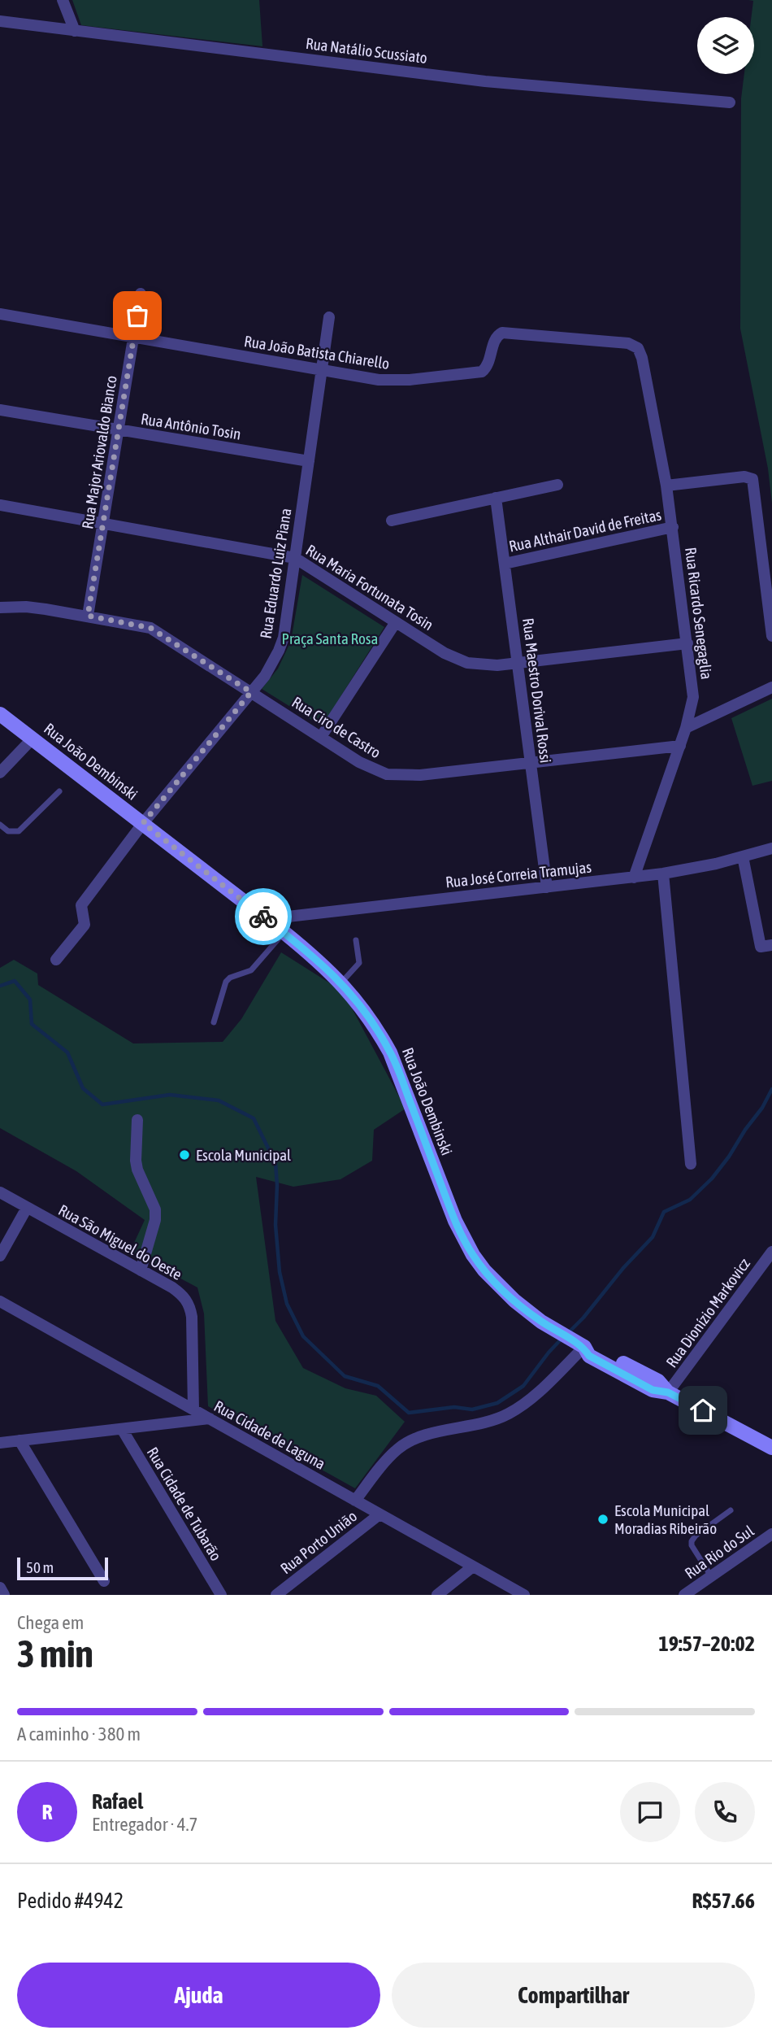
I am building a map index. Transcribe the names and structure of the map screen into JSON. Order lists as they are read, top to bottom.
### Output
{
  "streets": {
    "main road": ["Rua João Dembinski"],
    "street": [
      "Rua Natálio Scussiato",
      "Rua João Batista Chiarello",
      "Rua Antônio Tosin",
      "Rua Major Ariovaldo Bianco",
      "Rua Althair David de Freitas",
      "Rua Eduardo Luiz Piana",
      "Rua Maria Fortunata Tosin",
      "Rua Ricardo Senegaglia",
      "Rua Maestro Dorival Rossi",
      "Rua Ciro de Castro",
      "Rua José Correia Tramujas",
      "Rua São Miguel do Oeste",
      "Rua Dionízio Markovicz",
      "Rua Cidade de Laguna",
      "Rua Cidade de Tubarão",
      "Rua Porto União",
      "Rua Rio do Sul"
    ]
  },
  "crossings": [
    ["Rua João Batista Chiarello", "Rua Major Ariovaldo Bianco"],
    ["Rua João Batista Chiarello", "Rua Eduardo Luiz Piana"],
    ["Rua João Batista Chiarello", "Rua Ricardo Senegaglia"],
    ["Rua Antônio Tosin", "Rua Major Ariovaldo Bianco"],
    ["Rua Antônio Tosin", "Rua Eduardo Luiz Piana"],
    ["Rua Major Ariovaldo Bianco", "Rua Maria Fortunata Tosin"],
    ["Rua Major Ariovaldo Bianco", "Rua Ciro de Castro"],
    ["Rua Althair David de Freitas", "Rua Ricardo Senegaglia"],
    ["Rua Althair David de Freitas", "Rua Maestro Dorival Rossi"],
    ["Rua Eduardo Luiz Piana", "Rua Maria Fortunata Tosin"],
    ["Rua Eduardo Luiz Piana", "Rua Ciro de Castro"],
    ["Rua Eduardo Luiz Piana", "Rua João Dembinski"],
    ["Rua Maria Fortunata Tosin", "Rua Ricardo Senegaglia"],
    ["Rua Maria Fortunata Tosin", "Rua Maestro Dorival Rossi"],
    ["Rua Ricardo Senegaglia", "Rua Ciro de Castro"],
    ["Rua Ricardo Senegaglia", "Rua José Correia Tramujas"],
    ["Rua Maestro Dorival Rossi", "Rua Ciro de Castro"],
    ["Rua Maestro Dorival Rossi", "Rua José Correia Tramujas"],
    ["Rua João Dembinski", "Rua José Correia Tramujas"],
    ["Rua João Dembinski", "Rua Dionízio Markovicz"],
    ["Rua São Miguel do Oeste", "Rua Cidade de Laguna"],
    ["Rua Cidade de Laguna", "Rua Porto União"]
  ],
  "parks": ["Praça Santa Rosa"],
  "places": ["Escola Municipal", "Escola Municipal Moradias Ribeirão"],
  "scale_bar": "50 m",
  "page": {
    "scale": "50 m",
    "heading": ["3 min", "Chega em", "19:57–20:02"],
    "panel": [
      "Rafael",
      "Entregador · 4.7",
      "Pedido #4942",
      "R$57.66"
    ],
    "bar": "A caminho · 380 m",
    "round": "R",
    "buttons": ["Ajuda", "Compartilhar"]
  }
}
